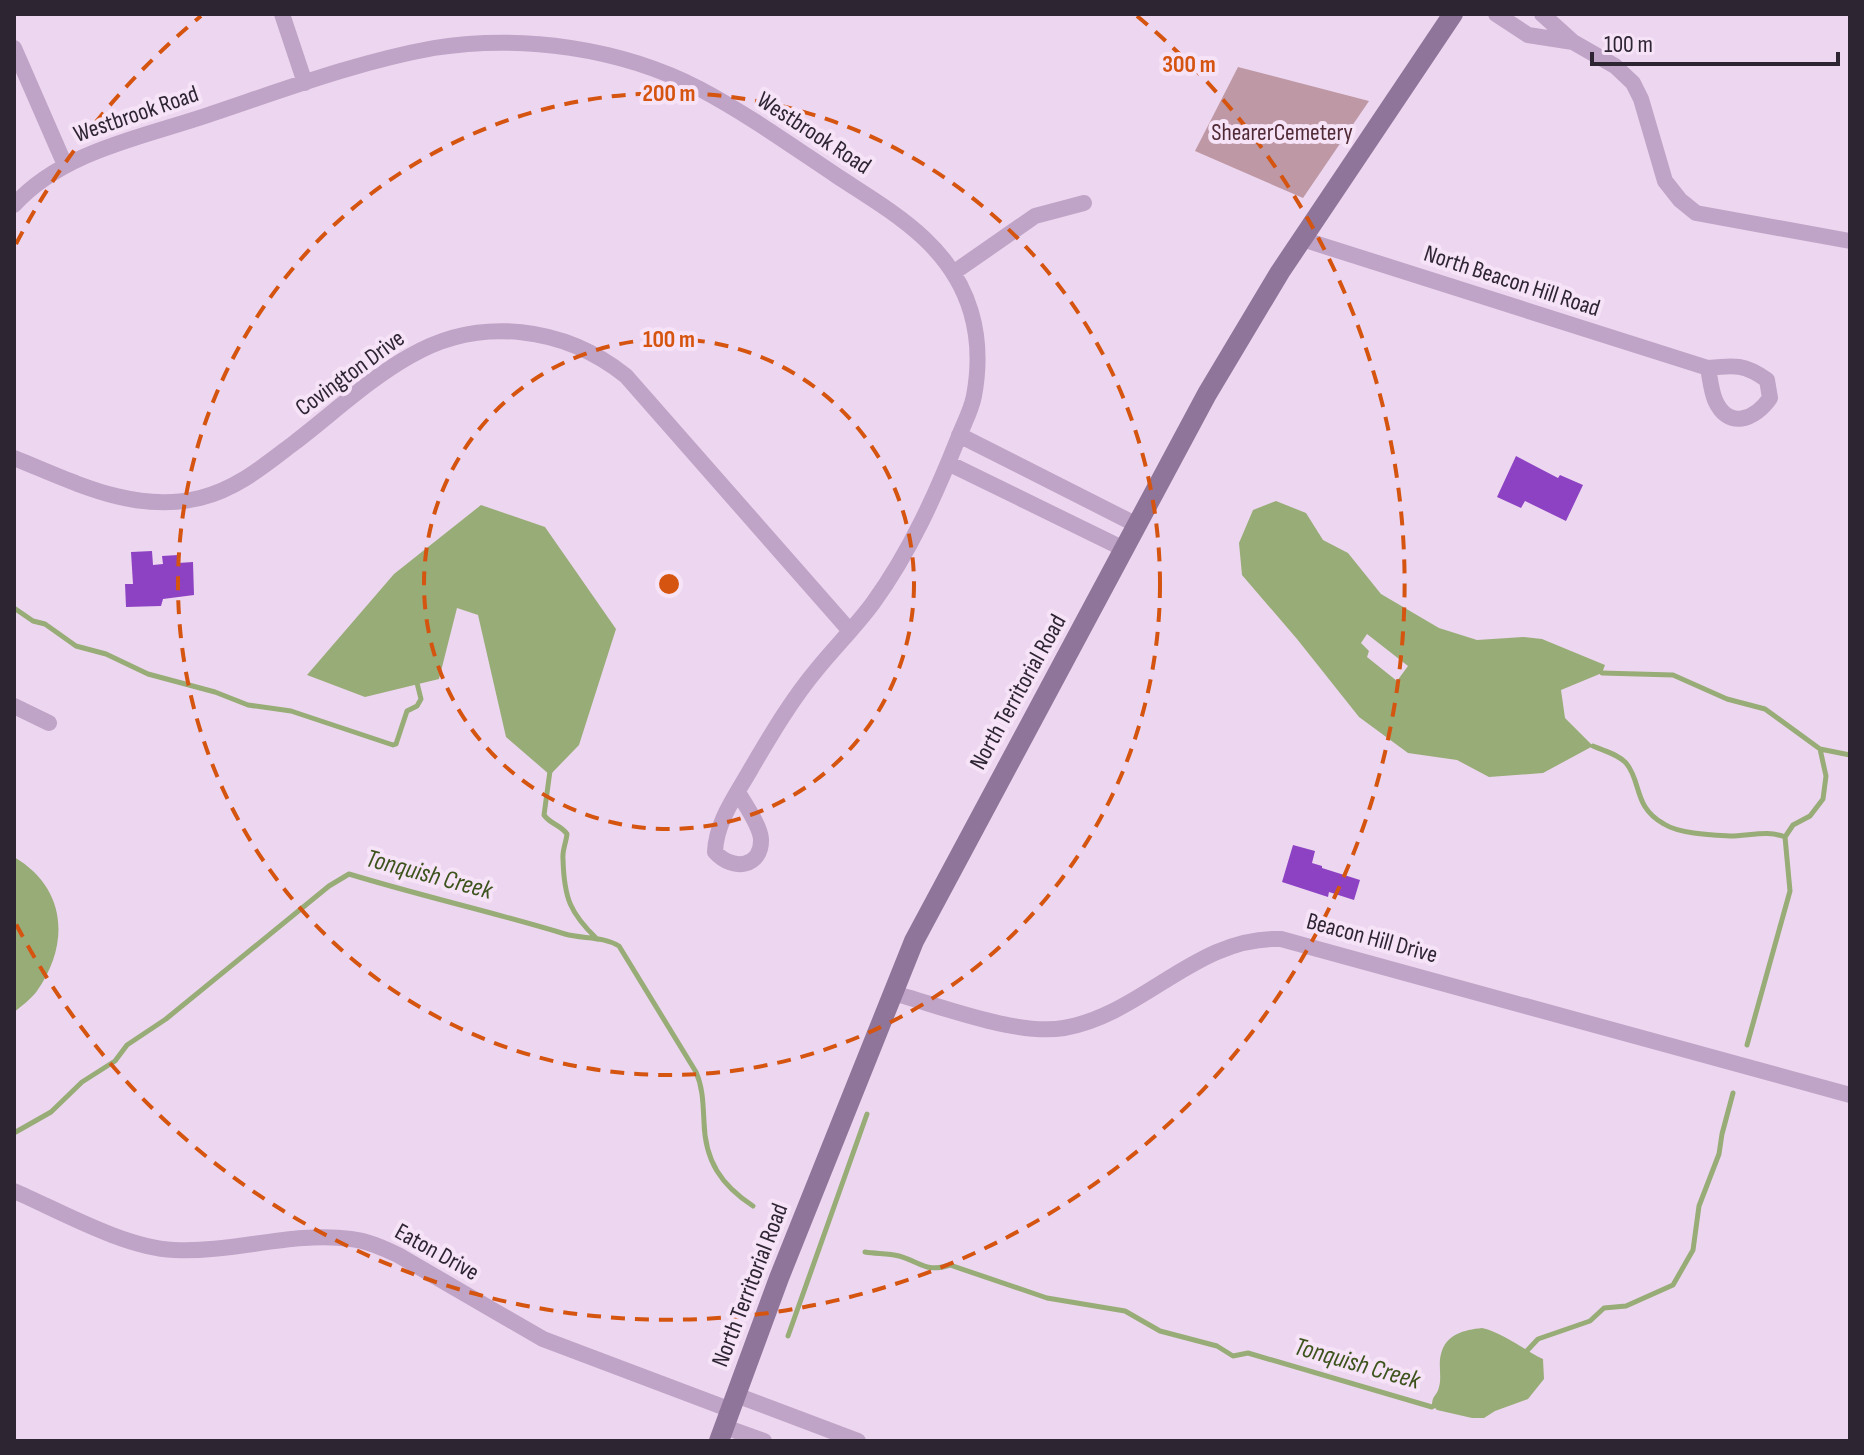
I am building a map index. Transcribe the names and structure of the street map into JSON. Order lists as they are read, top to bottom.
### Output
{
  "streets": {
    "main road": ["North Territorial Road"],
    "street": [
      "Westbrook Road",
      "North Beacon Hill Road",
      "Covington Drive",
      "Beacon Hill Drive",
      "Eaton Drive"
    ]
  },
  "crossings": [
    ["Westbrook Road", "Covington Drive"],
    ["North Beacon Hill Road", "North Territorial Road"],
    ["North Territorial Road", "Beacon Hill Drive"],
    ["North Territorial Road", "Eaton Drive"]
  ],
  "water": ["Tonquish Creek"],
  "parks": ["ShearerCemetery"],
  "scale_bar": "100 m",
  "rings": ["300 m", "200 m", "100 m"]
}
